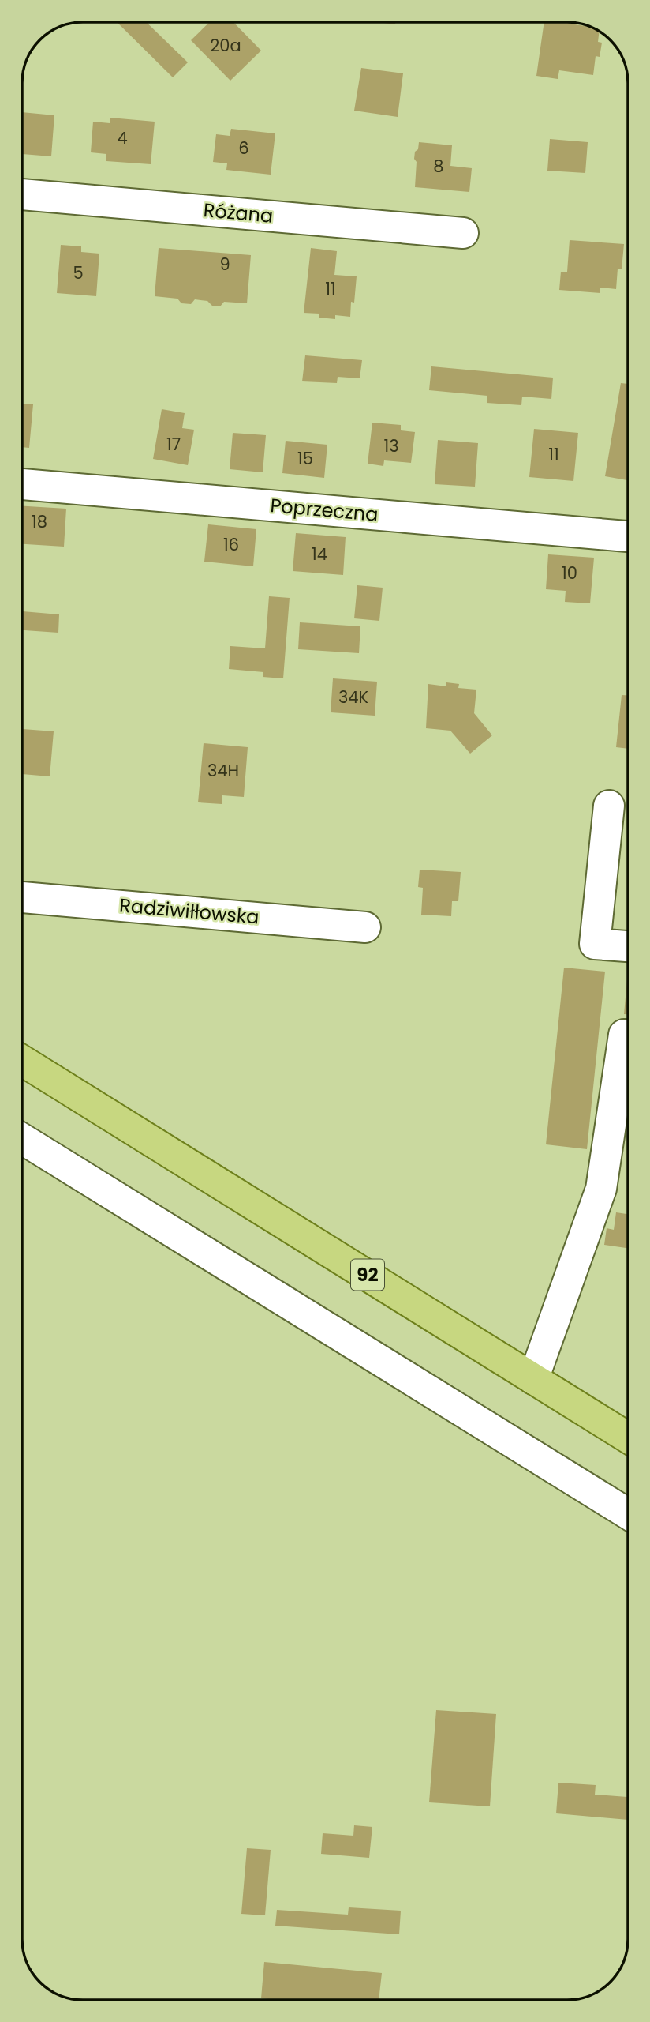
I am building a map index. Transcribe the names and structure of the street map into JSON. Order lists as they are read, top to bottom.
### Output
{
  "streets": {
    "main road": ["92"],
    "street": ["Różana", "Poprzeczna", "Radziwiłłowska"]
  },
  "house_numbers": [
    "20a",
    "4",
    "6",
    "8",
    "9",
    "5",
    "11",
    "17",
    "13",
    "11",
    "15",
    "18",
    "16",
    "14",
    "10",
    "34K",
    "34H"
  ]
}
